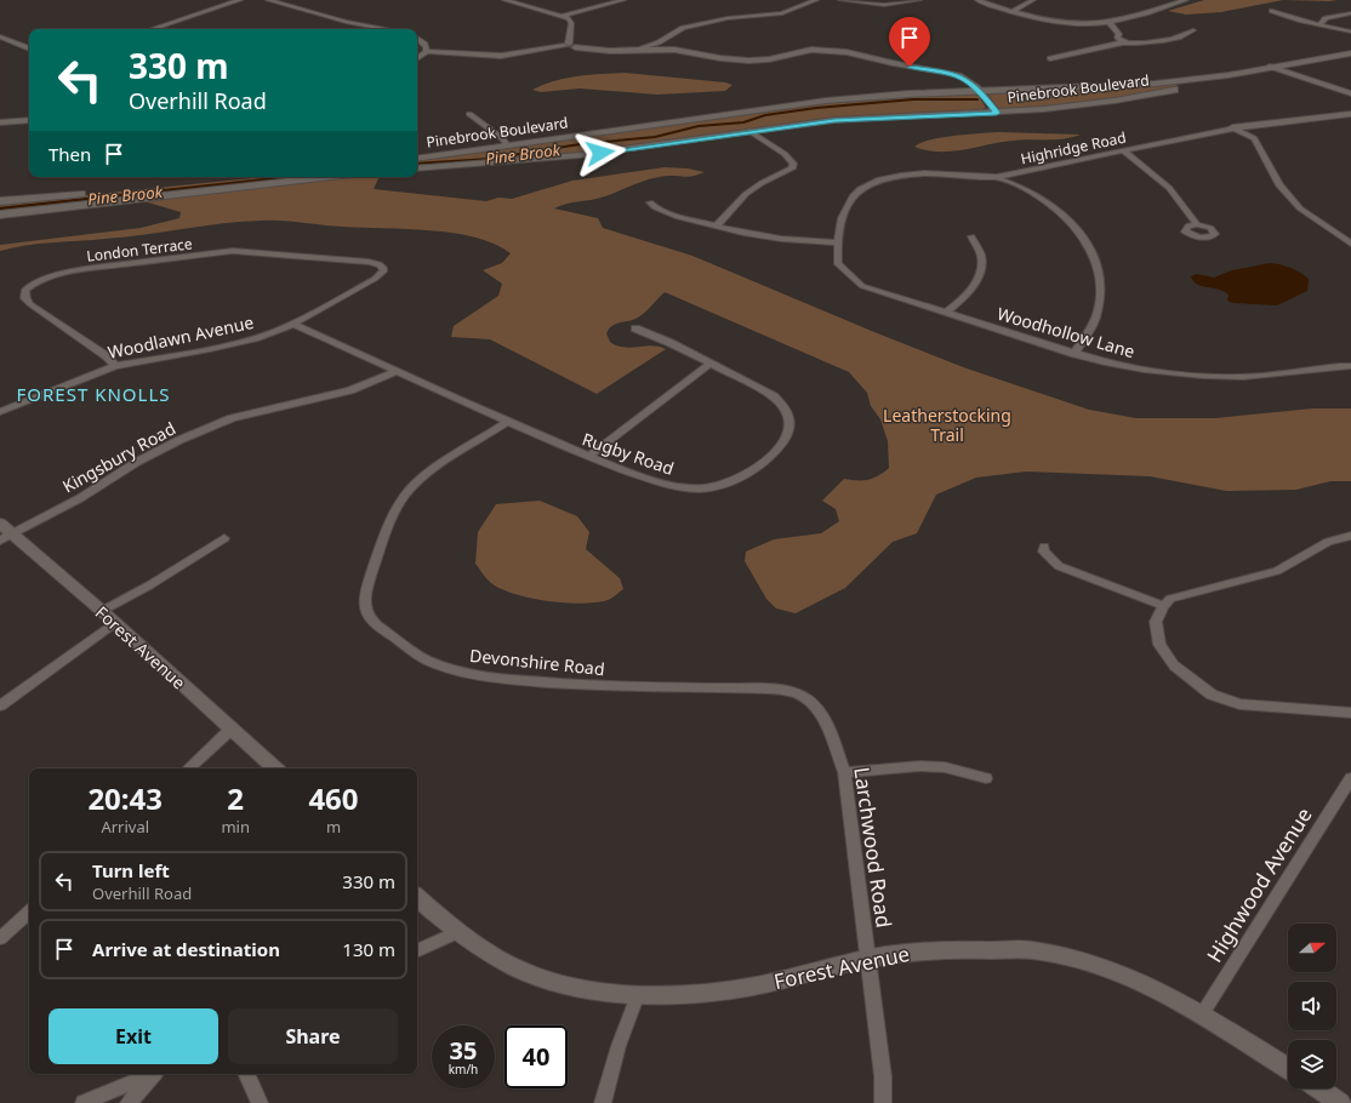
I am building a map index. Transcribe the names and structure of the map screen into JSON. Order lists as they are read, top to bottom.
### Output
{
  "streets": {
    "street": [
      "Pinebrook Boulevard",
      "Highridge Road",
      "London Terrace",
      "Woodhollow Lane",
      "Woodlawn Avenue",
      "Rugby Road",
      "Kingsbury Road",
      "Forest Avenue",
      "Devonshire Road",
      "Larchwood Road",
      "Highwood Avenue"
    ]
  },
  "crossings": [
    ["Highridge Road", "Woodhollow Lane"],
    ["London Terrace", "Woodlawn Avenue"],
    ["Rugby Road", "Devonshire Road"],
    ["Kingsbury Road", "Forest Avenue"],
    ["Forest Avenue", "Larchwood Road"],
    ["Forest Avenue", "Highwood Avenue"],
    ["Devonshire Road", "Larchwood Road"]
  ],
  "districts": ["FOREST KNOLLS"],
  "water": ["Pine Brook"],
  "parks": ["Leatherstocking Trail"],
  "north": "right",
  "page": {
    "turn": ["330 m", "Overhill Road"],
    "then": "Then",
    "eta": [
      "20:43",
      "Arrival",
      "2",
      "min",
      "460",
      "m"
    ],
    "list": [
      {
        "name": "Turn left",
        "note": "Overhill Road",
        "value": "330 m"
      },
      {
        "name": "Arrive at destination",
        "value": "130 m"
      }
    ],
    "buttons": ["Exit", "Share"],
    "speed": "35 km/h",
    "limit": "40"
  }
}
